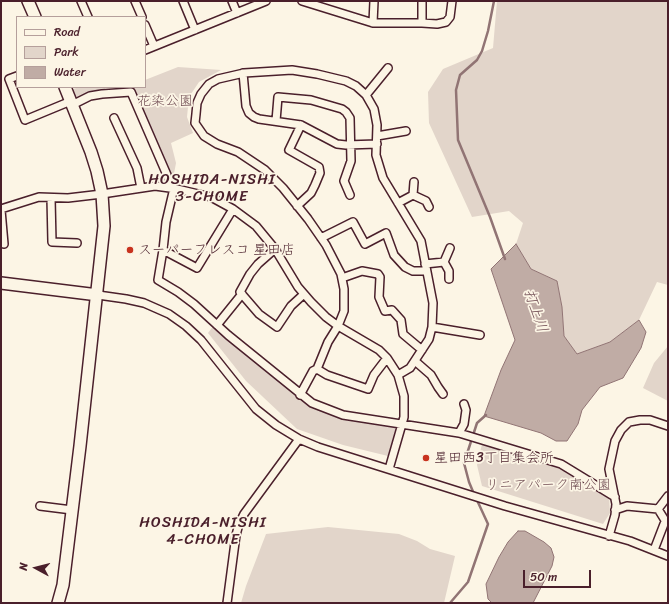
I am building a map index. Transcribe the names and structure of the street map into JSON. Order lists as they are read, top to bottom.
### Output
{
  "districts": ["HOSHIDA-NISHI 3-CHOME", "HOSHIDA-NISHI 4-CHOME"],
  "water": ["打上川"],
  "parks": ["花染公園", "リニアパーク南公園"],
  "places": ["スーパーフレスコ 星田店", "星田西3丁目集会所"],
  "legend": ["Road", "Park", "Water"],
  "scale_bar": "50 m",
  "north": "left"
}
